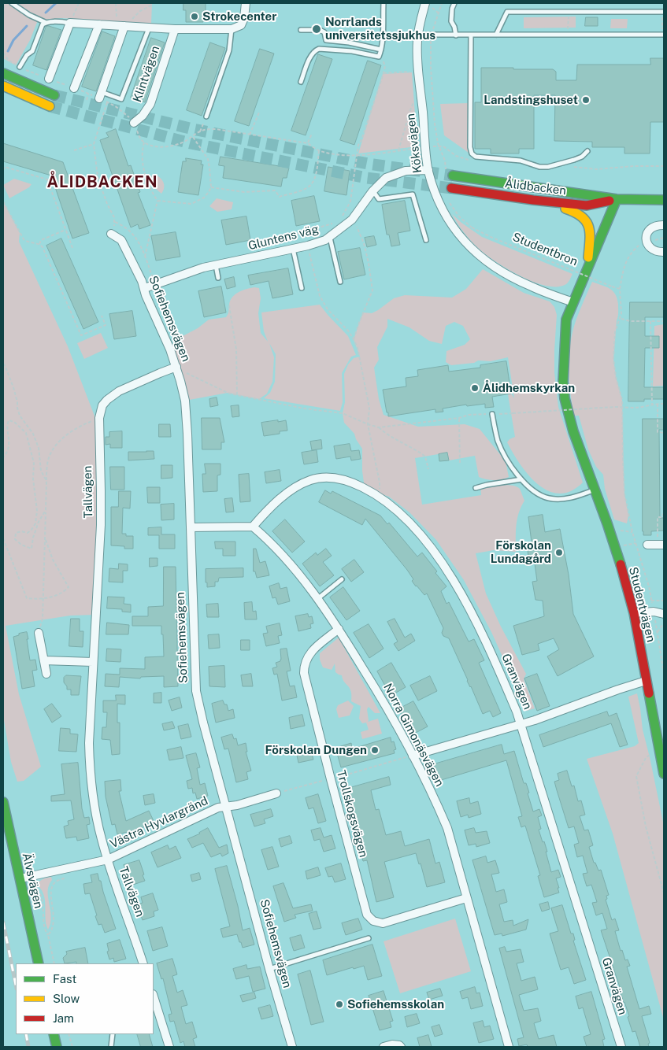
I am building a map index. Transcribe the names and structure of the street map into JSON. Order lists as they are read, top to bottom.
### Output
{
  "streets": {
    "main road": ["Ålidbacken", "Studentvägen", "Älvsvägen"],
    "street": [
      "Klintvägen",
      "Köksvägen",
      "Gluntens väg",
      "Sofiehemsvägen",
      "Tallvägen",
      "Granvägen",
      "Norra Gimonäsvägen",
      "Trollskogsvägen",
      "Västra Hyvlargränd"
    ],
    "path": ["Studentbron"]
  },
  "crossings": [
    ["Köksvägen", "Gluntens väg"],
    ["Köksvägen", "Studentvägen"],
    ["Ålidbacken", "Studentvägen"],
    ["Gluntens väg", "Sofiehemsvägen"],
    ["Sofiehemsvägen", "Tallvägen"],
    ["Sofiehemsvägen", "Västra Hyvlargränd"],
    ["Tallvägen", "Västra Hyvlargränd"],
    ["Granvägen", "Norra Gimonäsvägen"],
    ["Norra Gimonäsvägen", "Trollskogsvägen"],
    ["Västra Hyvlargränd", "Älvsvägen"]
  ],
  "districts": ["ÅLIDBACKEN"],
  "places": [
    "Strokecenter",
    "Norrlands universitetssjukhus",
    "Landstingshuset",
    "Ålidhemskyrkan",
    "Förskolan Lundagård",
    "Förskolan Dungen",
    "Sofiehemsskolan"
  ],
  "legend": ["Fast", "Slow", "Jam"]
}
